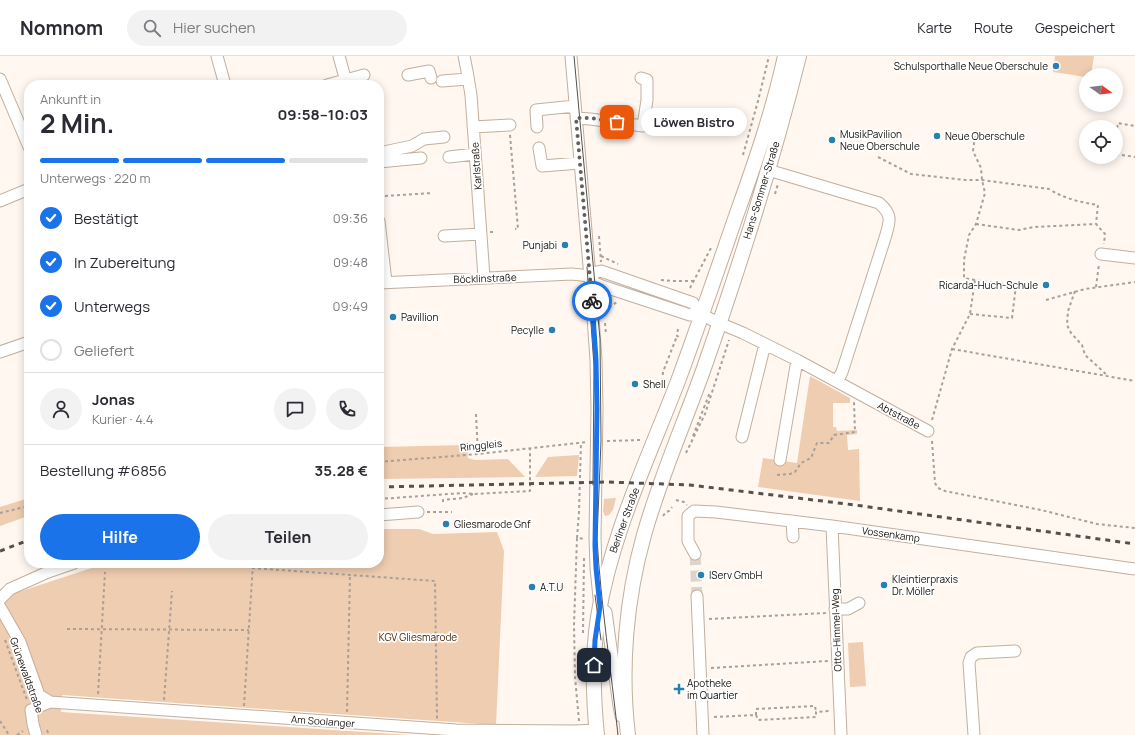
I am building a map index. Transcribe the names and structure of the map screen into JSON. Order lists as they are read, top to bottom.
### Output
{
  "streets": {
    "main road": ["Hans-Sommer-Straße", "Berliner Straße"],
    "street": [
      "Karlstraße",
      "Böcklinstraße",
      "Abtstraße",
      "Vossenkamp",
      "Otto-Himmel-Weg",
      "Am Soolanger"
    ],
    "path": ["Ringgleis", "Grünewaldstraße"]
  },
  "crossings": [
    ["Karlstraße", "Böcklinstraße"],
    ["Hans-Sommer-Straße", "Abtstraße"],
    ["Hans-Sommer-Straße", "Berliner Straße"],
    ["Böcklinstraße", "Abtstraße"],
    ["Abtstraße", "Berliner Straße"],
    ["Berliner Straße", "Am Soolanger"],
    ["Vossenkamp", "Otto-Himmel-Weg"]
  ],
  "parks": ["KGV Gliesmarode"],
  "places": {
    "other": [
      "Schulsporthalle Neue Oberschule",
      "Löwen Bistro",
      "Neue Oberschule",
      "MusikPavilion Neue Oberschule",
      "Punjabi",
      "Ricarda-Huch-Schule",
      "Pavillion",
      "Pecylle",
      "Shell",
      "Gliesmarode Gnf",
      "IServ GmbH",
      "Kleintierpraxis Dr. Möller",
      "A.T.U"
    ],
    "health": ["Apotheke im Quartier"]
  },
  "north": "right",
  "page": {
    "header": "Nomnom",
    "search": "Hier suchen",
    "nav": ["Karte", "Route", "Gespeichert"],
    "heading": ["2 Min.", "Ankunft in", "09:58–10:03"],
    "panel": [
      "Jonas",
      "Kurier · 4.4",
      "Bestellung #6856",
      "35.28 €"
    ],
    "bubble": "Löwen Bistro",
    "bar": "Unterwegs · 220 m",
    "list": [
      ["Bestätigt", "09:36"],
      ["In Zubereitung", "09:48"],
      ["Unterwegs", "09:49"],
      "Geliefert"
    ],
    "buttons": ["Hilfe", "Teilen"]
  }
}
